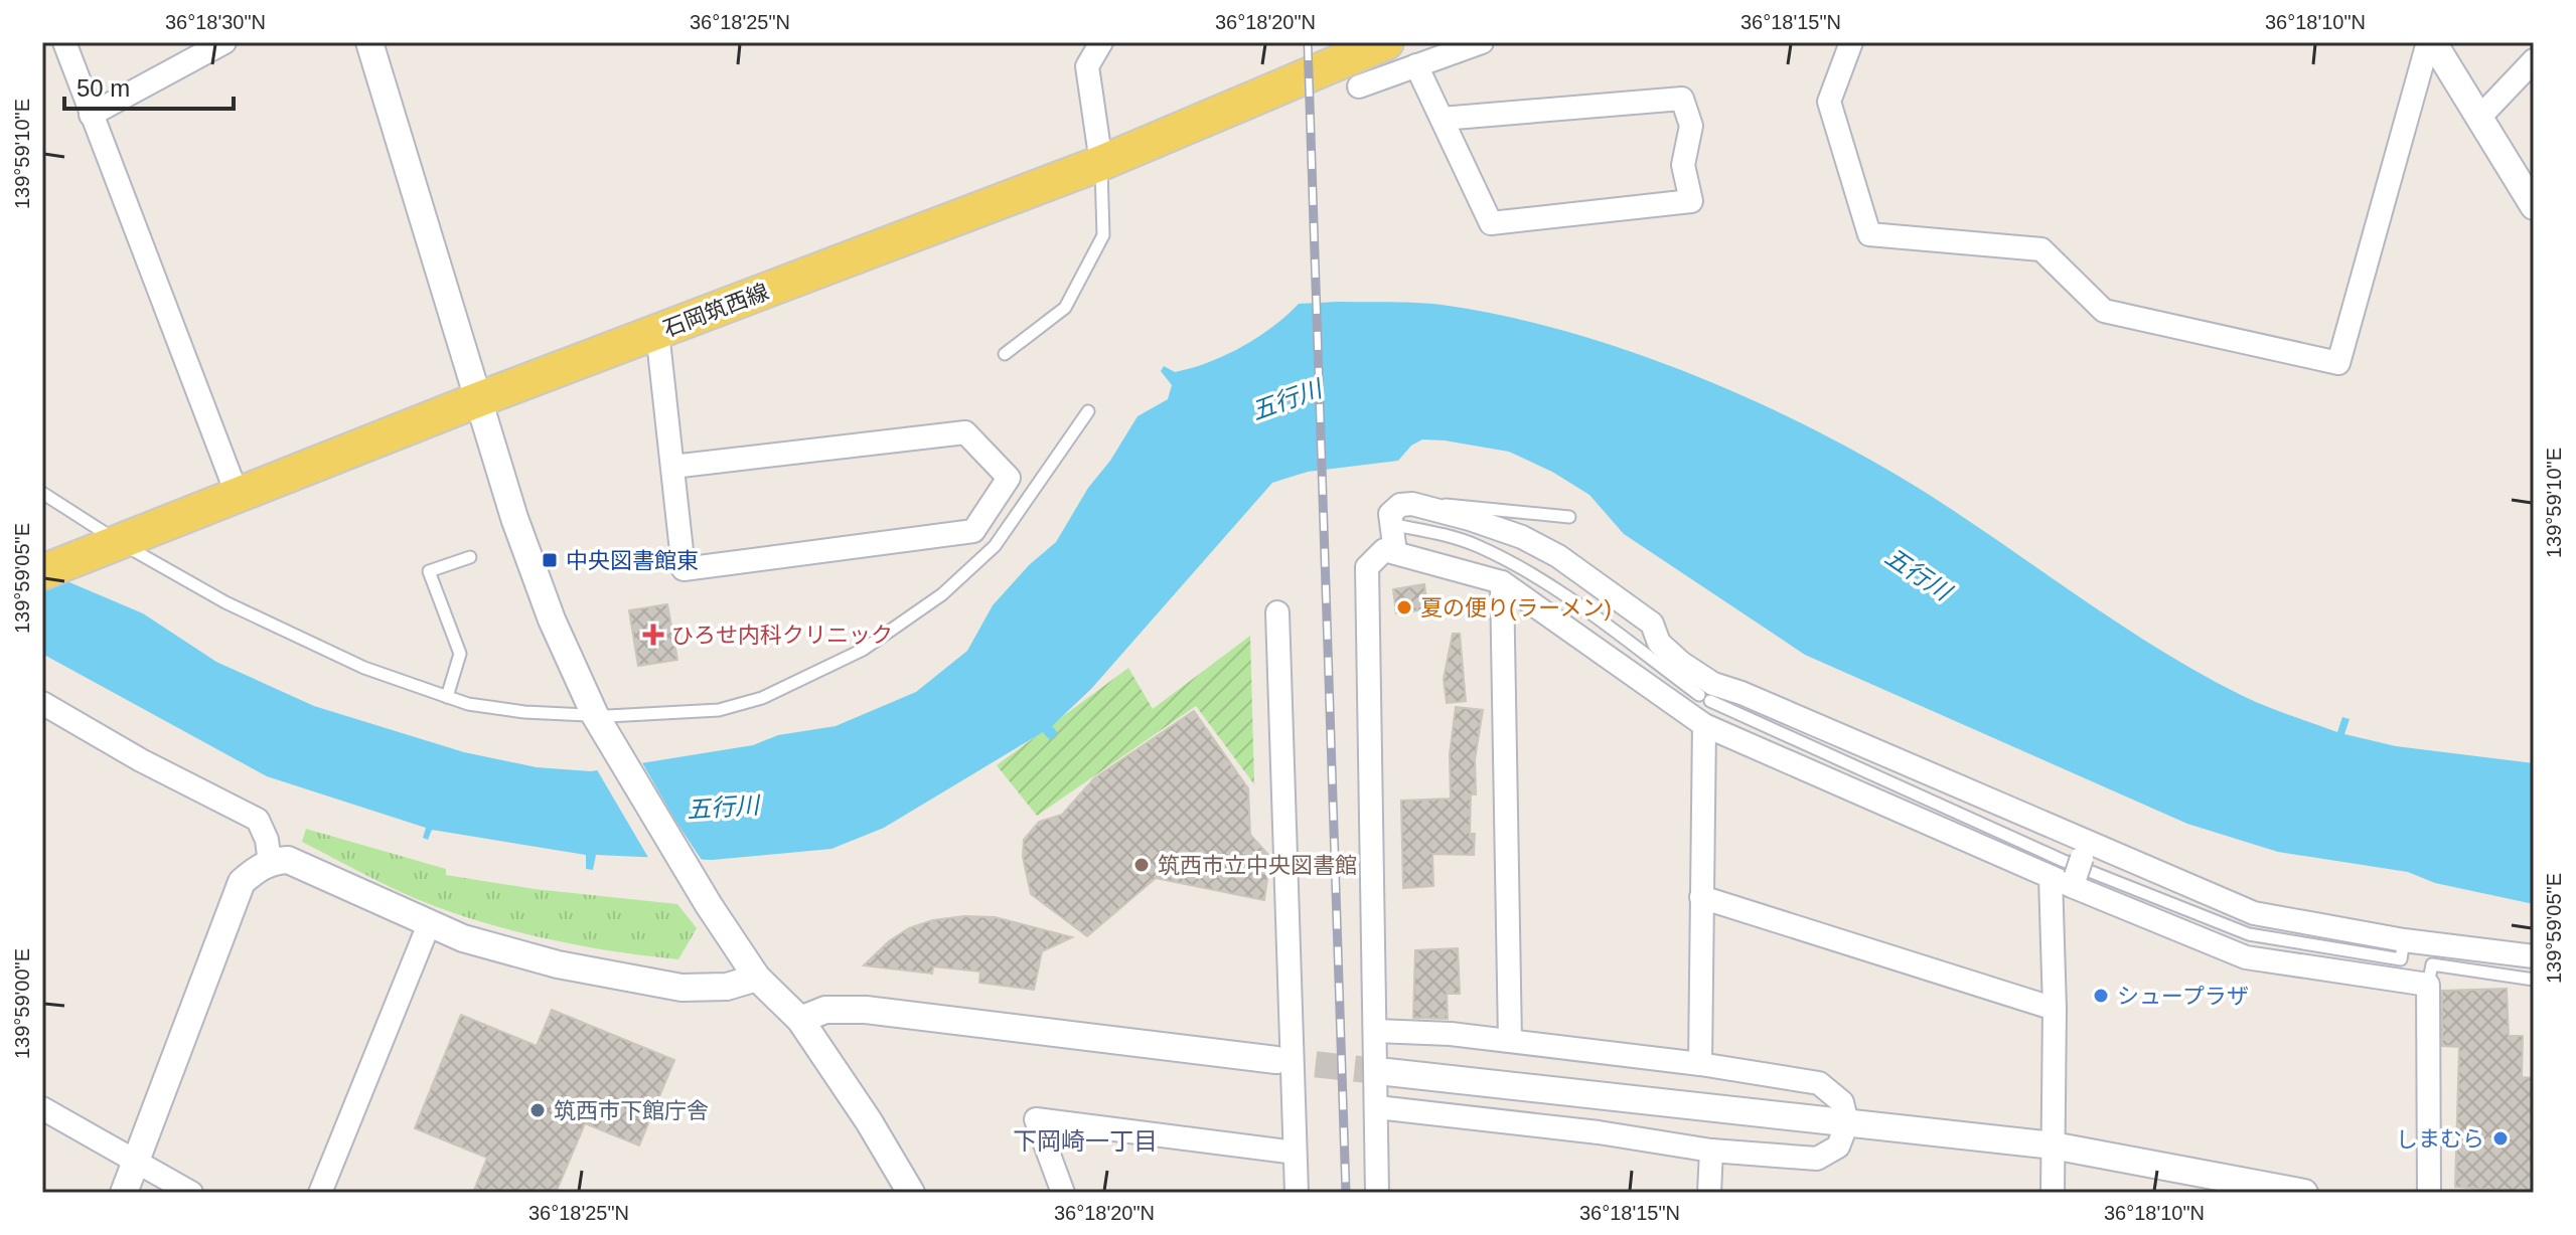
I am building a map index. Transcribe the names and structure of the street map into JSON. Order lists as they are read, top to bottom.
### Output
{
  "streets": {
    "main road": ["石岡筑西線"]
  },
  "districts": ["下岡崎一丁目"],
  "water": ["五行川"],
  "places": {
    "transit": ["中央図書館東"],
    "other": [
      "夏の便り(ラーメン)",
      "筑西市立中央図書館",
      "シュープラザ",
      "筑西市下館庁舎",
      "しまむら"
    ],
    "health": ["ひろせ内科クリニック"]
  },
  "scale_bar": "50 m",
  "coordinates": [
    "36°18'30\"N",
    "36°18'25\"N",
    "36°18'20\"N",
    "36°18'15\"N",
    "36°18'10\"N",
    "139°59'10\"E",
    "139°59'05\"E",
    "139°59'00\"E"
  ]
}
